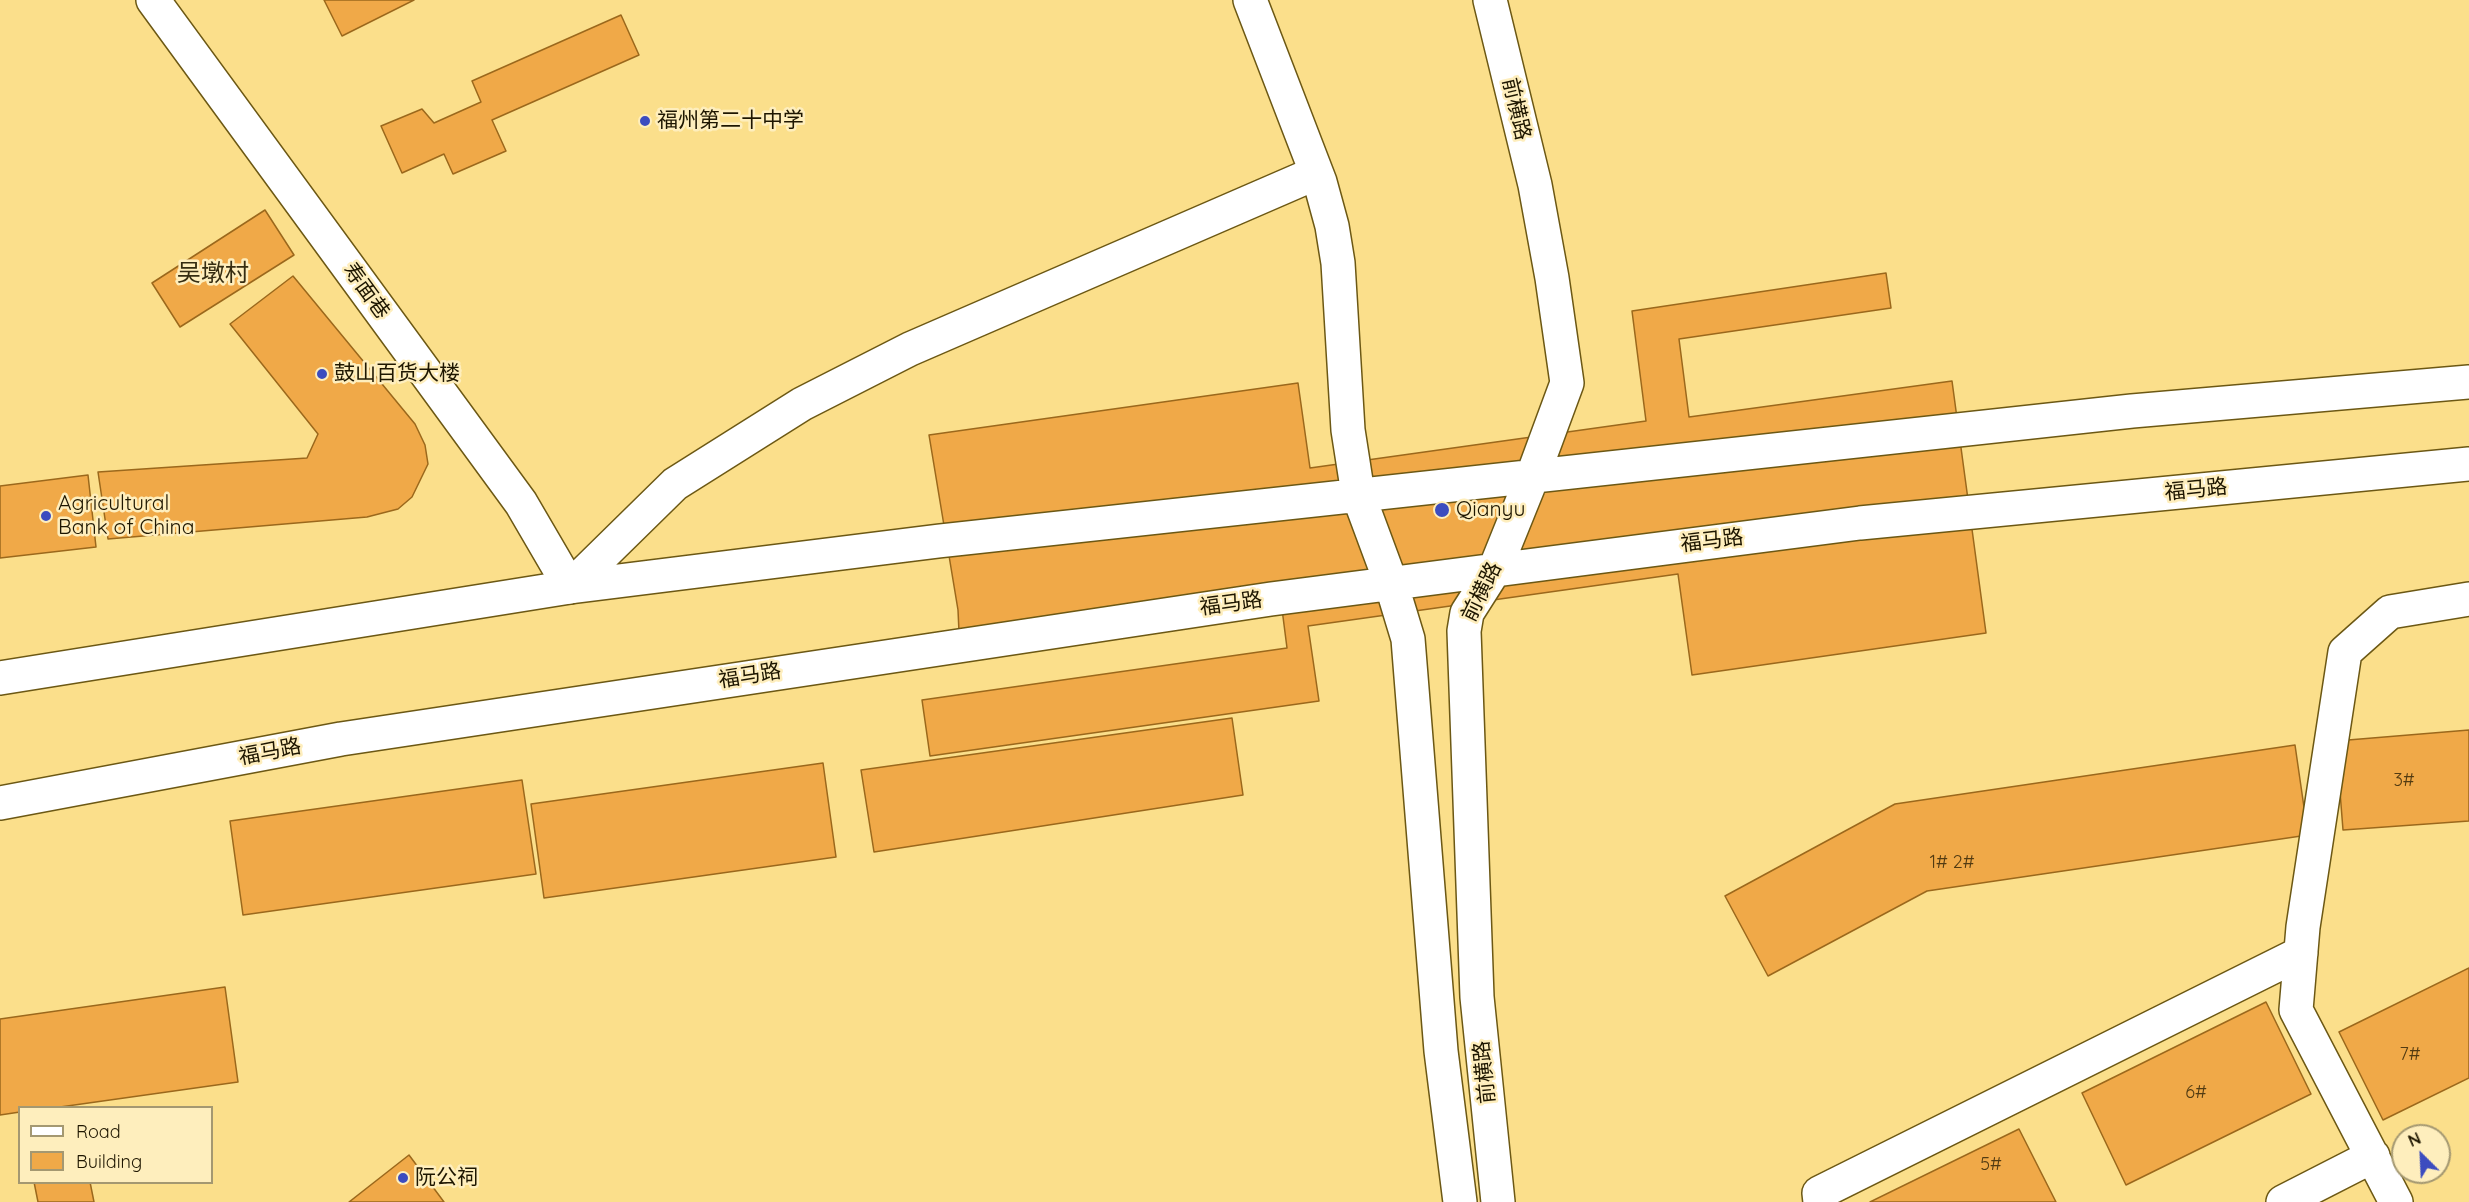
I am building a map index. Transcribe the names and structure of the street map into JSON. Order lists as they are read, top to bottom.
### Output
{
  "streets": {
    "main road": ["前横路", "寿面巷", "福马路"]
  },
  "crossings": [
    ["前横路", "福马路"]
  ],
  "districts": ["吴墩村"],
  "places": [
    "福州第二十中学",
    "鼓山百货大楼",
    "Qianyu",
    "Agricultural Bank of China",
    "阮公祠"
  ],
  "house_numbers": [
    "3#",
    "1# 2#",
    "7#",
    "6#",
    "5#"
  ],
  "legend": ["Road", "Building"],
  "north": "top left"
}
